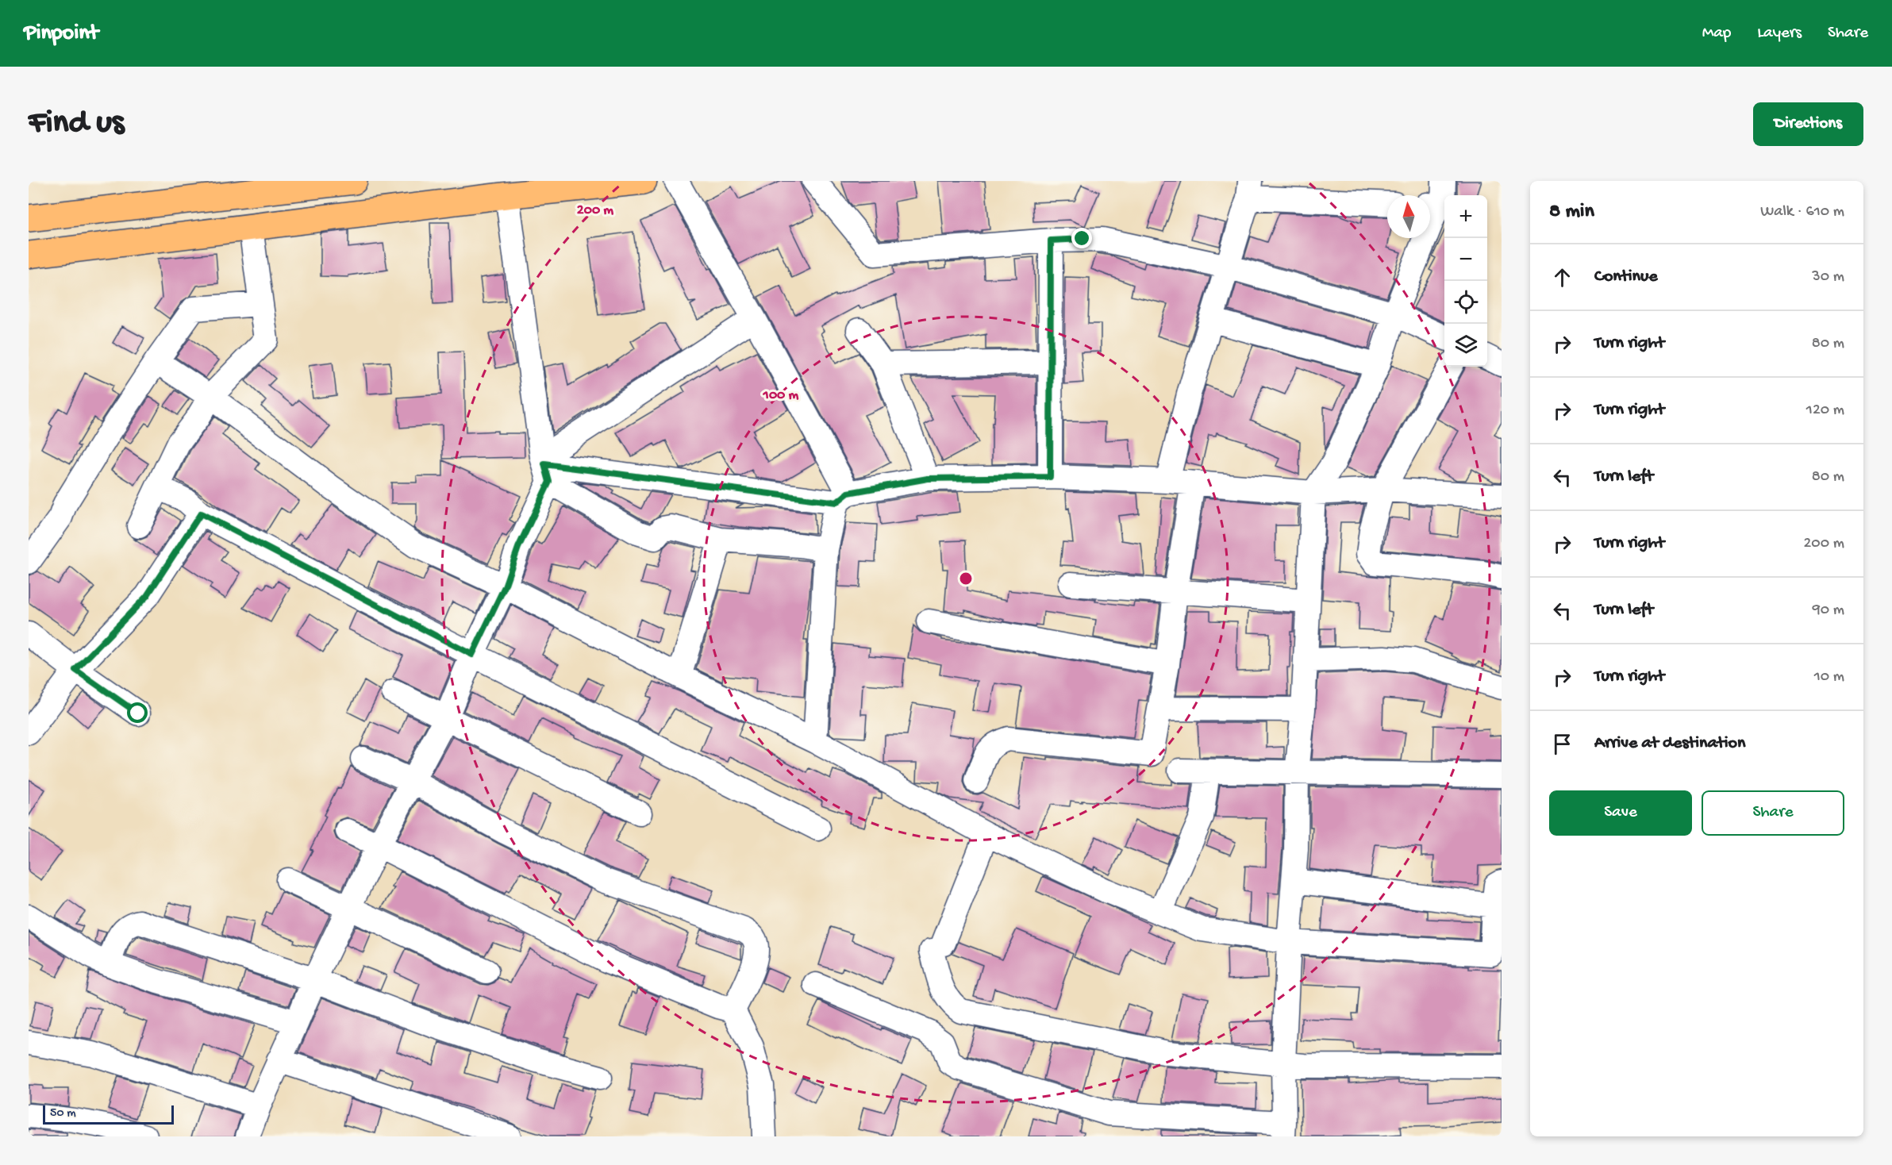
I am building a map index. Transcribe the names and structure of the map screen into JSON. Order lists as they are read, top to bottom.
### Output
{
  "scale_bar": "50 m",
  "north": "top",
  "page": {
    "header": "Pinpoint",
    "nav": ["Map", "Layers", "Share"],
    "buttons": [
      "Directions",
      ["Save", "Share"]
    ],
    "title": "Find us",
    "heading": ["8 min", "Walk · 610 m"],
    "map_buttons": ["+", "−"],
    "list": [
      ["Continue", "30 m"],
      ["Turn right", "80 m"],
      ["Turn right", "120 m"],
      ["Turn left", "80 m"],
      ["Turn right", "200 m"],
      ["Turn left", "90 m"],
      ["Turn right", "10 m"],
      "Arrive at destination"
    ],
    "scale": "50 m"
  },
  "rings": ["200 m", "100 m"]
}
